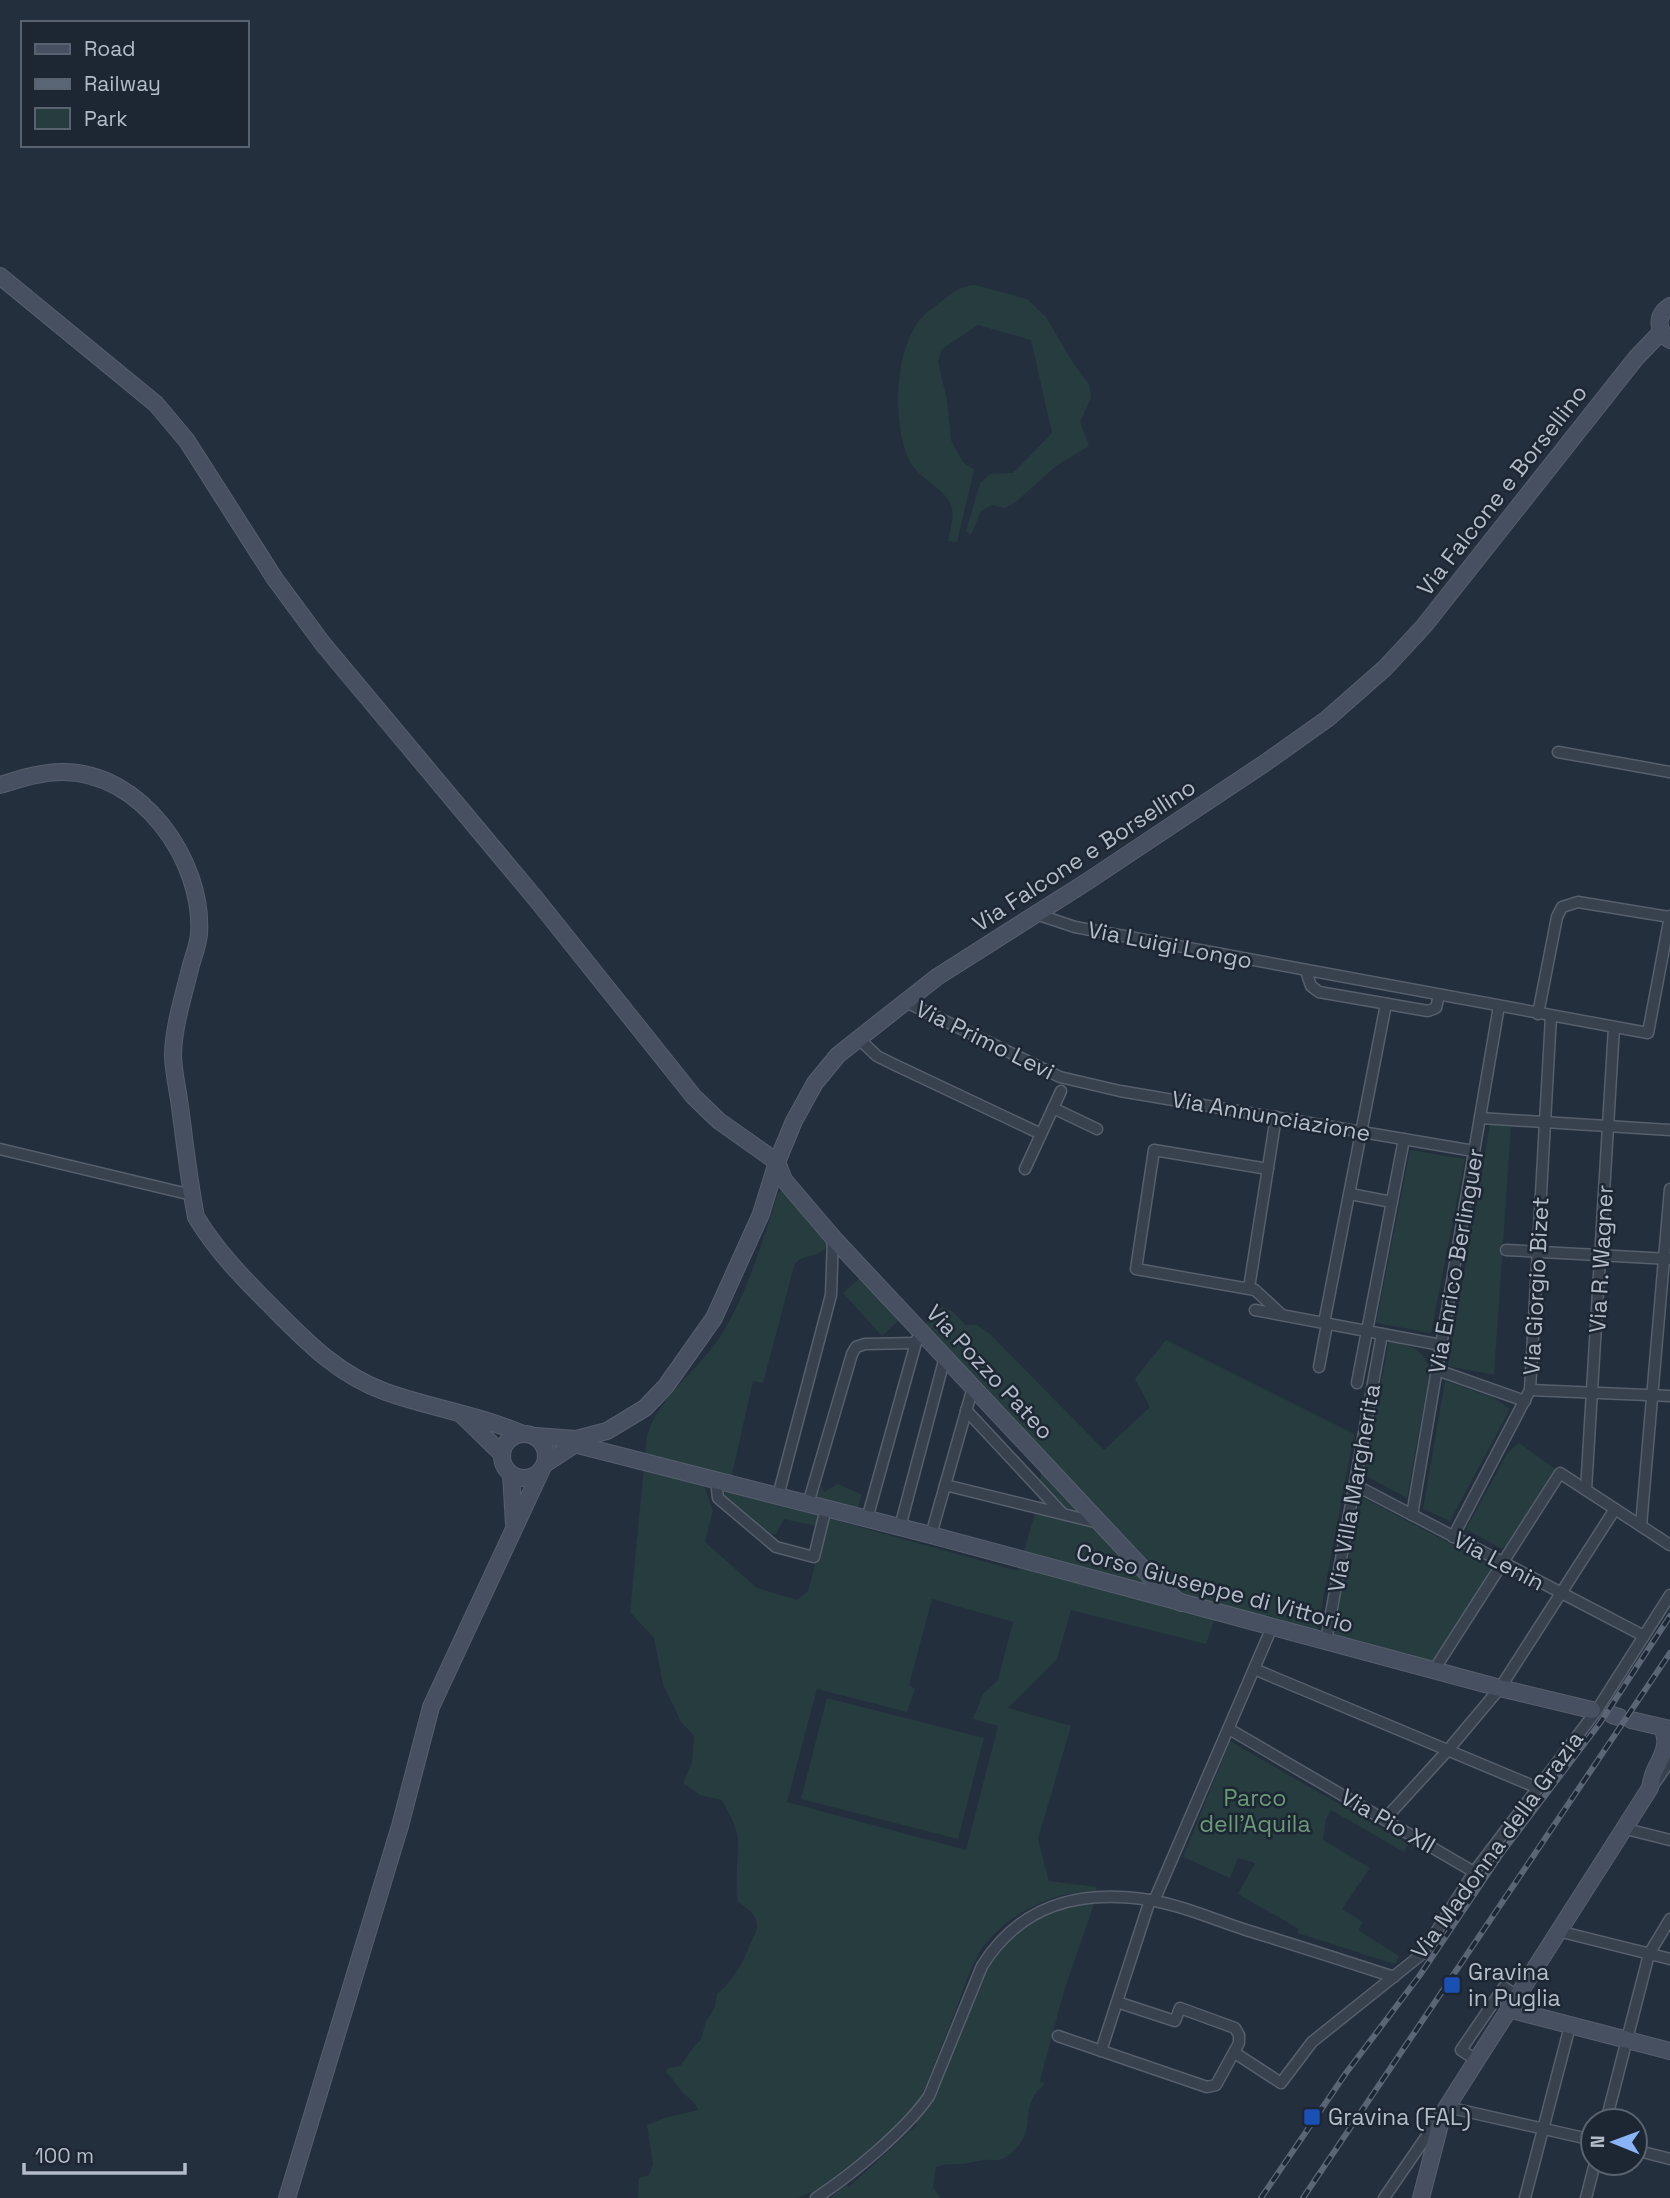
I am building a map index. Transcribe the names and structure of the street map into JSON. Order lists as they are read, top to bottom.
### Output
{
  "streets": {
    "street": [
      "Via Falcone e Borsellino",
      "Via Luigi Longo",
      "Via Primo Levi",
      "Via Annunciazione",
      "Via R. Wagner",
      "Via Enrico Berlinguer",
      "Via Giorgio Bizet",
      "Via Pozzo Pateo",
      "Via Villa Margherita",
      "Via Lenin",
      "Corso Giuseppe di Vittorio",
      "Via Pio XII",
      "Via Madonna della Grazia"
    ]
  },
  "crossings": [
    ["Via Falcone e Borsellino", "Via Luigi Longo"],
    ["Via Falcone e Borsellino", "Via Primo Levi"],
    ["Via Falcone e Borsellino", "Via Pozzo Pateo"],
    ["Via Falcone e Borsellino", "Corso Giuseppe di Vittorio"],
    ["Via Luigi Longo", "Via R. Wagner"],
    ["Via Luigi Longo", "Via Enrico Berlinguer"],
    ["Via Luigi Longo", "Via Giorgio Bizet"],
    ["Via Primo Levi", "Via Annunciazione"],
    ["Via Annunciazione", "Via Enrico Berlinguer"],
    ["Via Annunciazione", "Via Villa Margherita"],
    ["Via Enrico Berlinguer", "Via Lenin"],
    ["Via Giorgio Bizet", "Via Lenin"],
    ["Via Pozzo Pateo", "Corso Giuseppe di Vittorio"],
    ["Via Villa Margherita", "Via Lenin"],
    ["Via Villa Margherita", "Corso Giuseppe di Vittorio"],
    ["Via Lenin", "Via Madonna della Grazia"],
    ["Corso Giuseppe di Vittorio", "Via Madonna della Grazia"],
    ["Via Pio XII", "Via Madonna della Grazia"]
  ],
  "parks": ["Parco dell'Aquila"],
  "places": {
    "transit": ["Gravina in Puglia", "Gravina (FAL)"]
  },
  "legend": ["Road", "Railway", "Park"],
  "scale_bar": "100 m",
  "north": "left"
}
